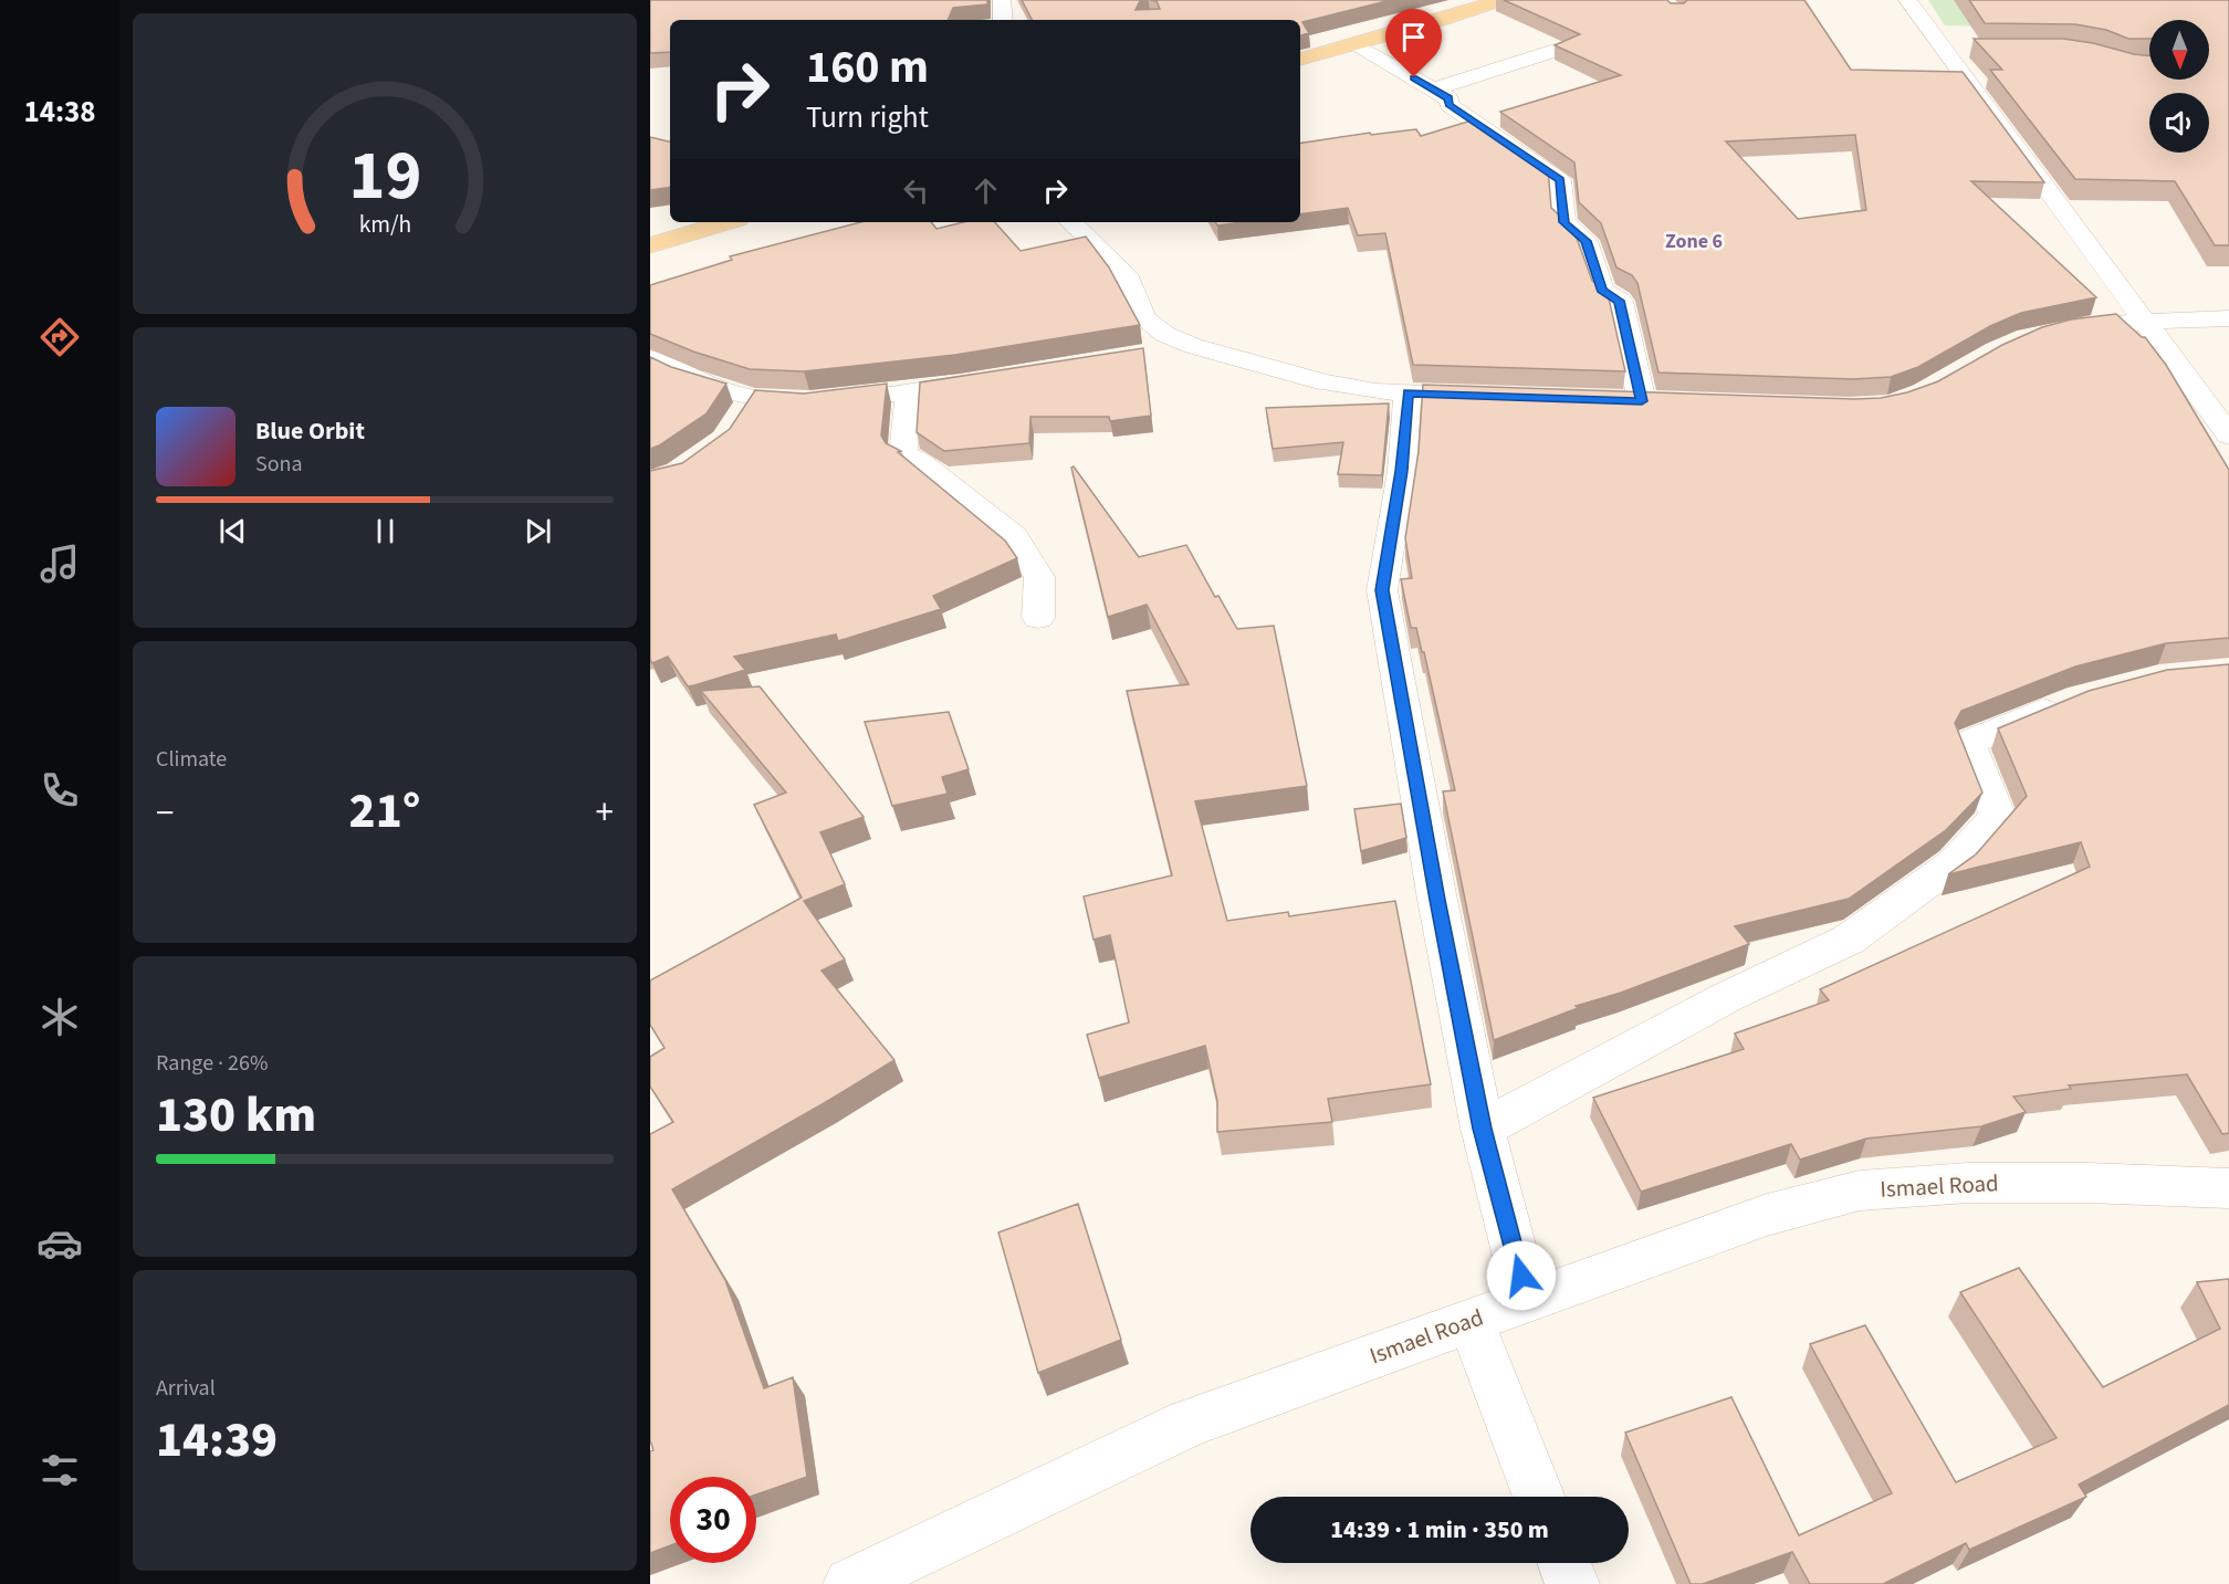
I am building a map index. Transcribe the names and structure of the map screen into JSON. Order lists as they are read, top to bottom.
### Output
{
  "streets": {
    "street": ["Ismael Road"]
  },
  "districts": ["Zone 6"],
  "north": "bottom",
  "page": {
    "tabs": "14:38",
    "turn": ["160 m", "Turn right"],
    "song": ["Blue Orbit", "Sona"],
    "tile": [
      "Climate",
      ["Range · 26%", "130 km"],
      ["Arrival", "14:39"]
    ],
    "heat": ["−", "21°", "+"],
    "limit": "30",
    "trip": "14:39 · 1 min · 350 m",
    "gauge": ["19", "km/h"]
  }
}
